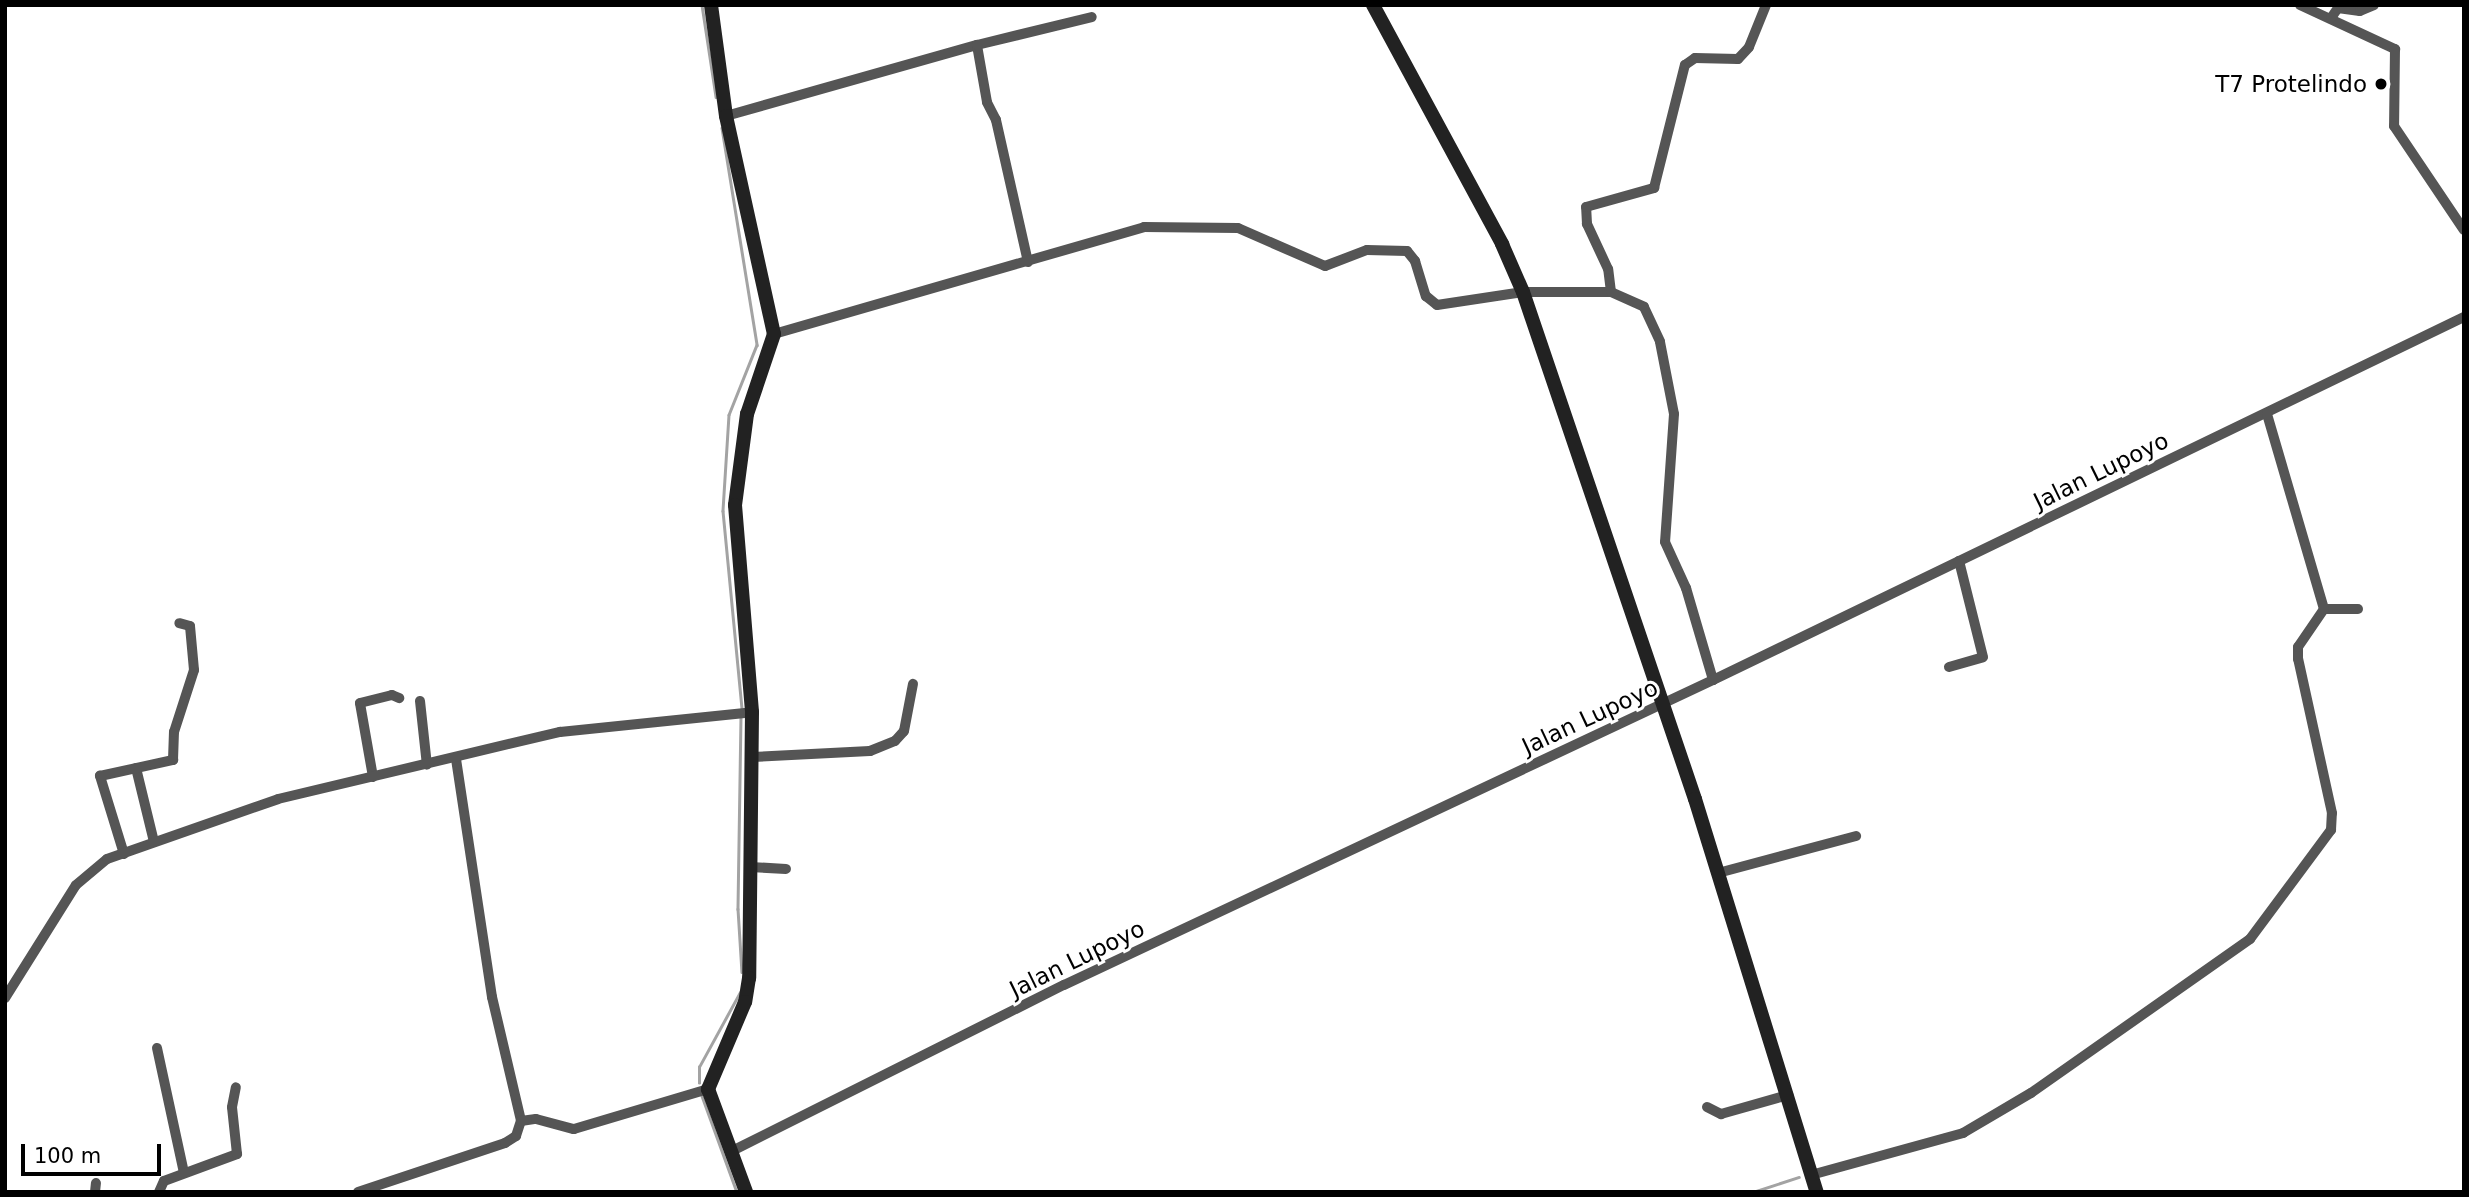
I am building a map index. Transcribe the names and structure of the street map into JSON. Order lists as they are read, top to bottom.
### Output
{
  "streets": {
    "street": ["Jalan Lupoyo"]
  },
  "places": ["T7 Protelindo"],
  "scale_bar": "100 m"
}
